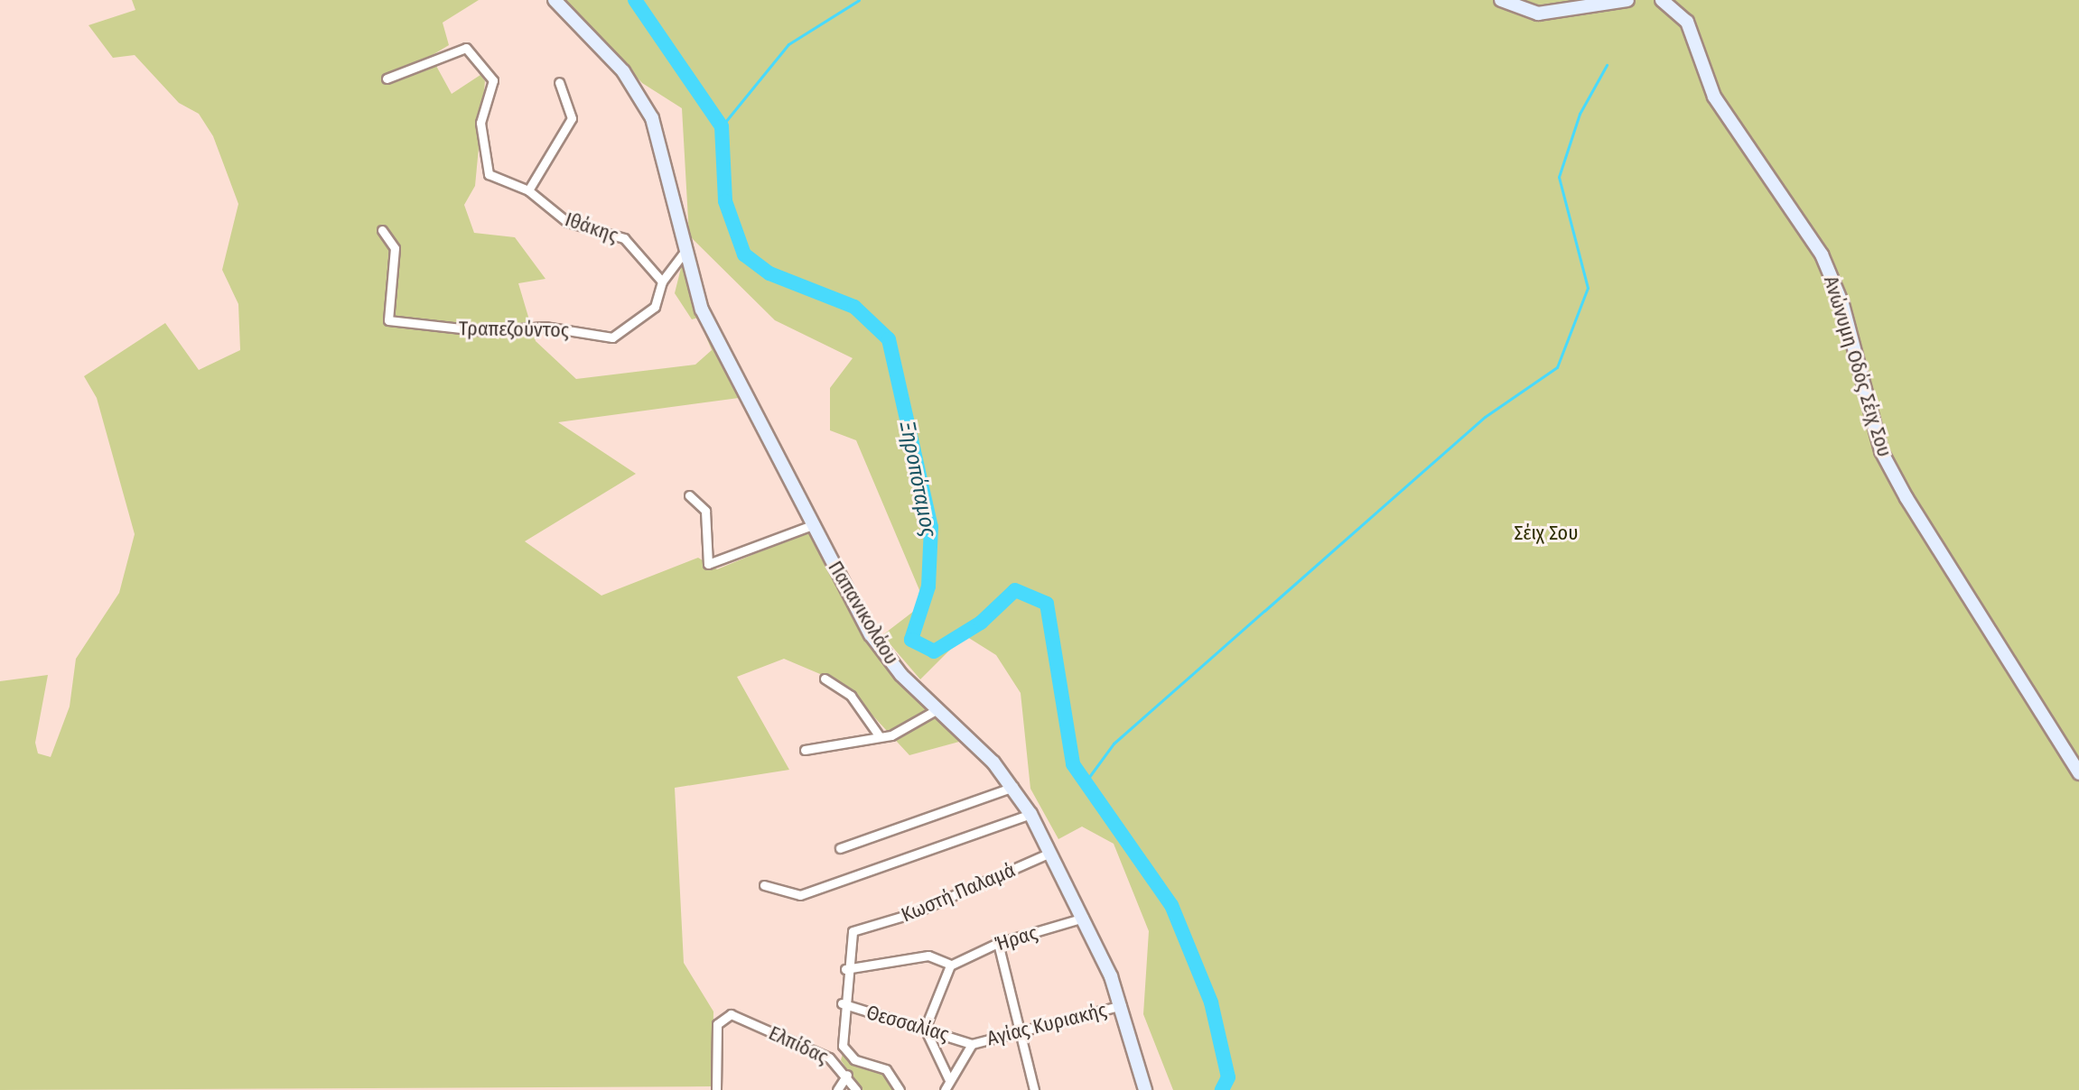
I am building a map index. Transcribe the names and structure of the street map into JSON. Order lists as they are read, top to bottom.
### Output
{
  "streets": {
    "main road": ["Ανώνυμη Οδός Σέιχ Σου", "Παπανικολάου"],
    "street": [
      "Ιθάκης",
      "Τραπεζούντος",
      "Κωστή Παλαμά",
      "Ήρας",
      "Θεσσαλίας",
      "Αγίας Κυριακής",
      "Ελπίδας"
    ]
  },
  "crossings": [
    ["Ιθάκης", "Τραπεζούντος"],
    ["Παπανικολάου", "Κωστή Παλαμά"],
    ["Παπανικολάου", "Ήρας"],
    ["Παπανικολάου", "Αγίας Κυριακής"],
    ["Κωστή Παλαμά", "Θεσσαλίας"],
    ["Θεσσαλίας", "Αγίας Κυριακής"]
  ],
  "water": ["Ξηροπόταμος"],
  "parks": ["Σέιχ Σου"]
}
